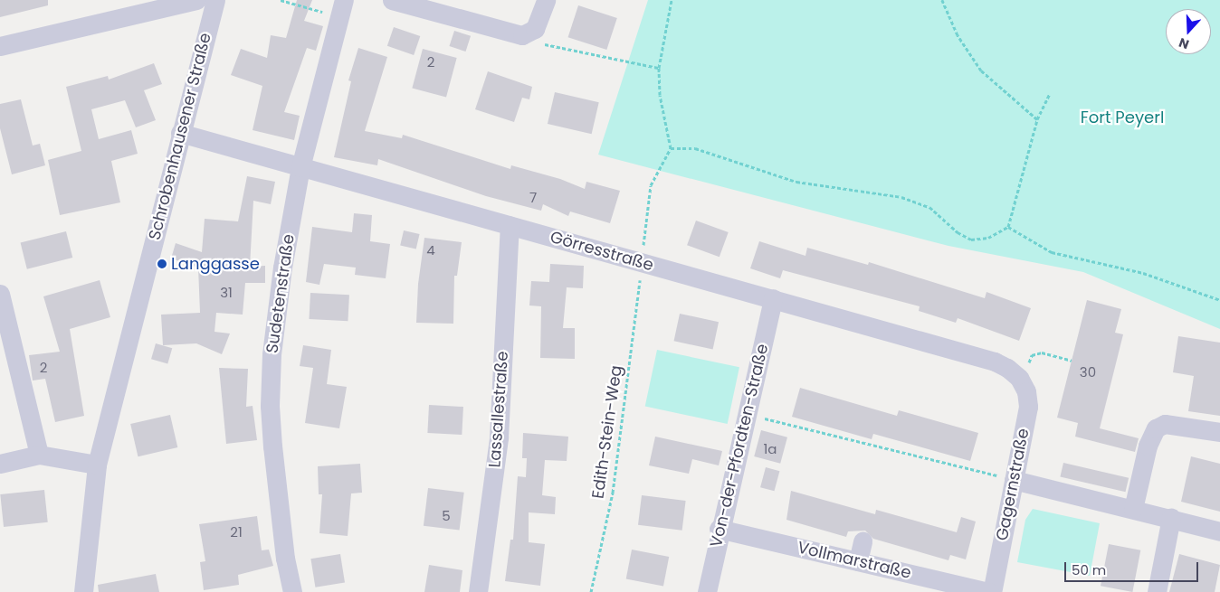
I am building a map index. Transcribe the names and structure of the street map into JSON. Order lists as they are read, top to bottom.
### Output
{
  "streets": {
    "street": [
      "Schrobenhausener Straße",
      "Görresstraße",
      "Sudetenstraße",
      "Lassallestraße",
      "Von-der-Pfordten-Straße",
      "Gagernstraße",
      "Vollmarstraße"
    ],
    "path": ["Edith-Stein-Weg"]
  },
  "crossings": [
    ["Schrobenhausener Straße", "Görresstraße"],
    ["Görresstraße", "Sudetenstraße"],
    ["Görresstraße", "Lassallestraße"],
    ["Görresstraße", "Von-der-Pfordten-Straße"],
    ["Görresstraße", "Gagernstraße"],
    ["Von-der-Pfordten-Straße", "Vollmarstraße"],
    ["Gagernstraße", "Vollmarstraße"]
  ],
  "parks": ["Fort Peyerl"],
  "places": ["Langgasse"],
  "house_numbers": [
    "2",
    "7",
    "4",
    "31",
    "2",
    "30",
    "1a",
    "5",
    "21"
  ],
  "scale_bar": "50 m",
  "north": "bottom"
}
